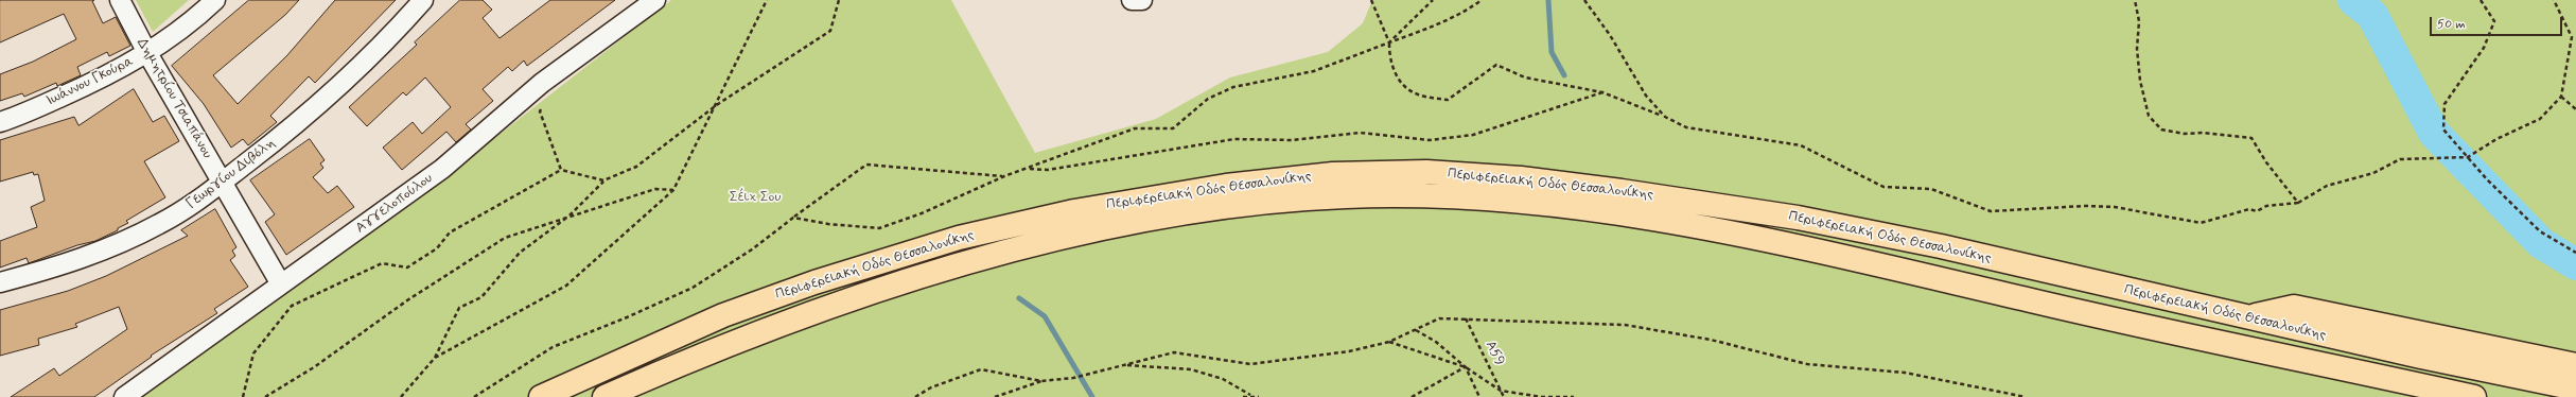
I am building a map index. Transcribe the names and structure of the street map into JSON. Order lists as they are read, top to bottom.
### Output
{
  "streets": {
    "highway": ["Περιφερειακή Οδός Θεσσαλονίκης"],
    "street": [
      "Ιωάννου Γκούρα",
      "Δημητρίου Τσιαπάνου",
      "Γεωργίου Διβόλη",
      "Αγγελοπούλου"
    ],
    "path": ["Α59"]
  },
  "crossings": [
    ["Ιωάννου Γκούρα", "Δημητρίου Τσιαπάνου"],
    ["Δημητρίου Τσιαπάνου", "Γεωργίου Διβόλη"],
    ["Δημητρίου Τσιαπάνου", "Αγγελοπούλου"]
  ],
  "parks": ["Σέιχ Σου"],
  "scale_bar": "50 m"
}
